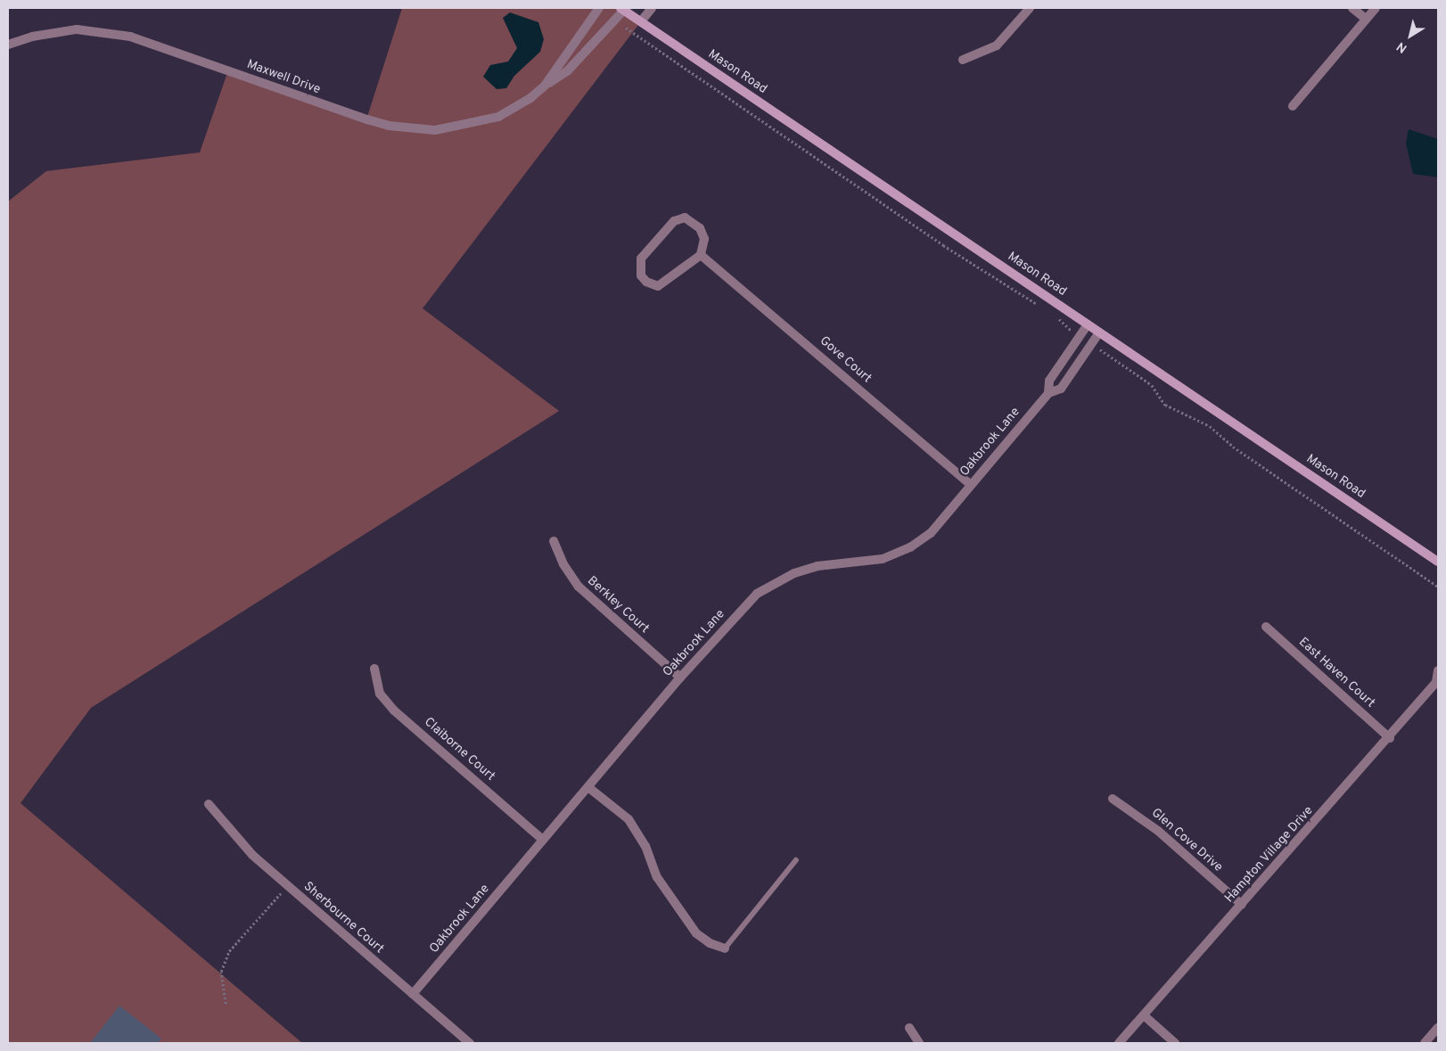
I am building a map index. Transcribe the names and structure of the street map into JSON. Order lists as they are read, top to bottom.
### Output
{
  "streets": {
    "main road": ["Mason Road"],
    "street": [
      "Maxwell Drive",
      "Gove Court",
      "Oakbrook Lane",
      "Berkley Court",
      "East Haven Court",
      "Claiborne Court",
      "Glen Cove Drive",
      "Hampton Village Drive",
      "Sherbourne Court"
    ]
  },
  "crossings": [
    ["Mason Road", "Maxwell Drive"],
    ["Mason Road", "Oakbrook Lane"],
    ["Gove Court", "Oakbrook Lane"],
    ["Oakbrook Lane", "Berkley Court"],
    ["Oakbrook Lane", "Claiborne Court"],
    ["Oakbrook Lane", "Sherbourne Court"],
    ["East Haven Court", "Hampton Village Drive"],
    ["Glen Cove Drive", "Hampton Village Drive"]
  ],
  "north": "bottom left"
}
